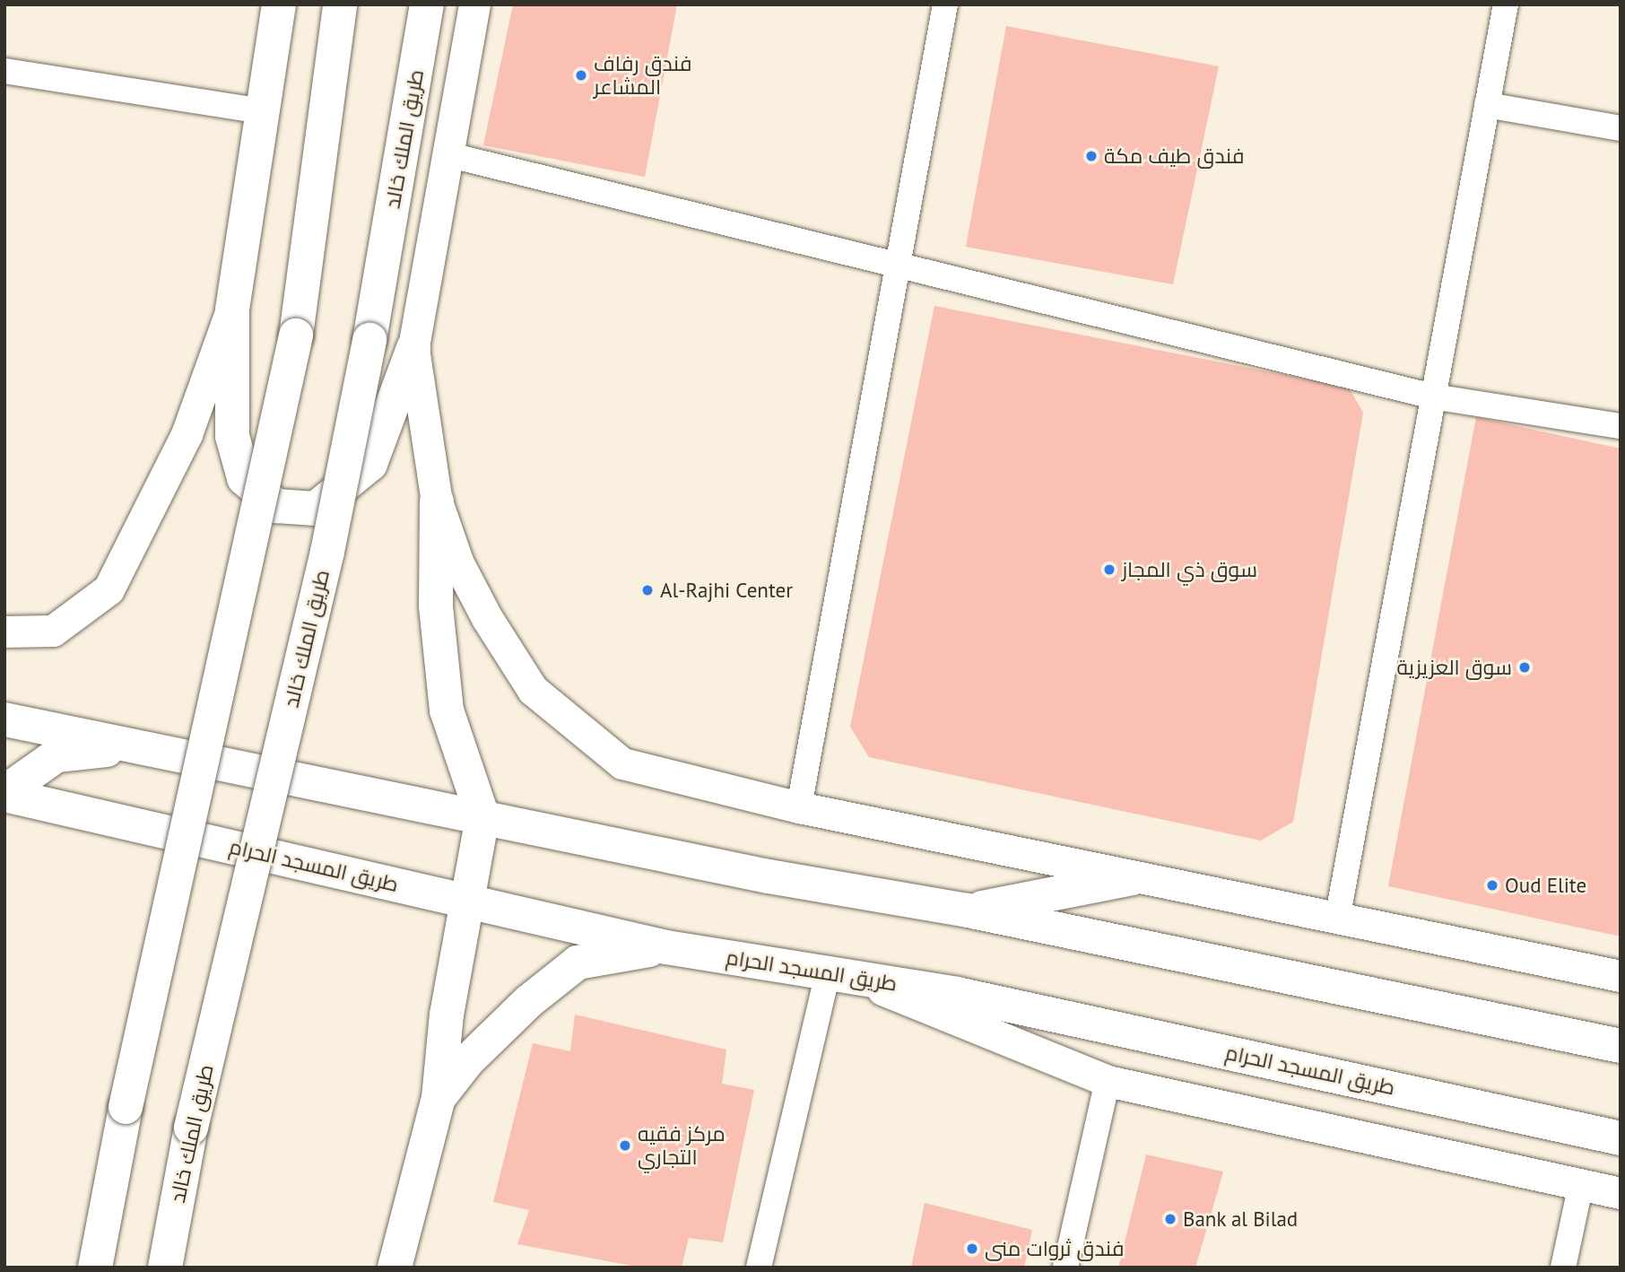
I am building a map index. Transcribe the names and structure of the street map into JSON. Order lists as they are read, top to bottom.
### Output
{
  "streets": {
    "main road": ["طريق الملك خالد", "طريق المسجد الحرام"]
  },
  "places": [
    "فندق رفاف المشاعر",
    "فندق طيف مكة",
    "سوق ذي المجاز",
    "Al-Rajhi Center",
    "سوق العزيزية",
    "Oud Elite",
    "مركز فقيه التجاري",
    "Bank al Bilad",
    "فندق ثروات منى"
  ]
}
